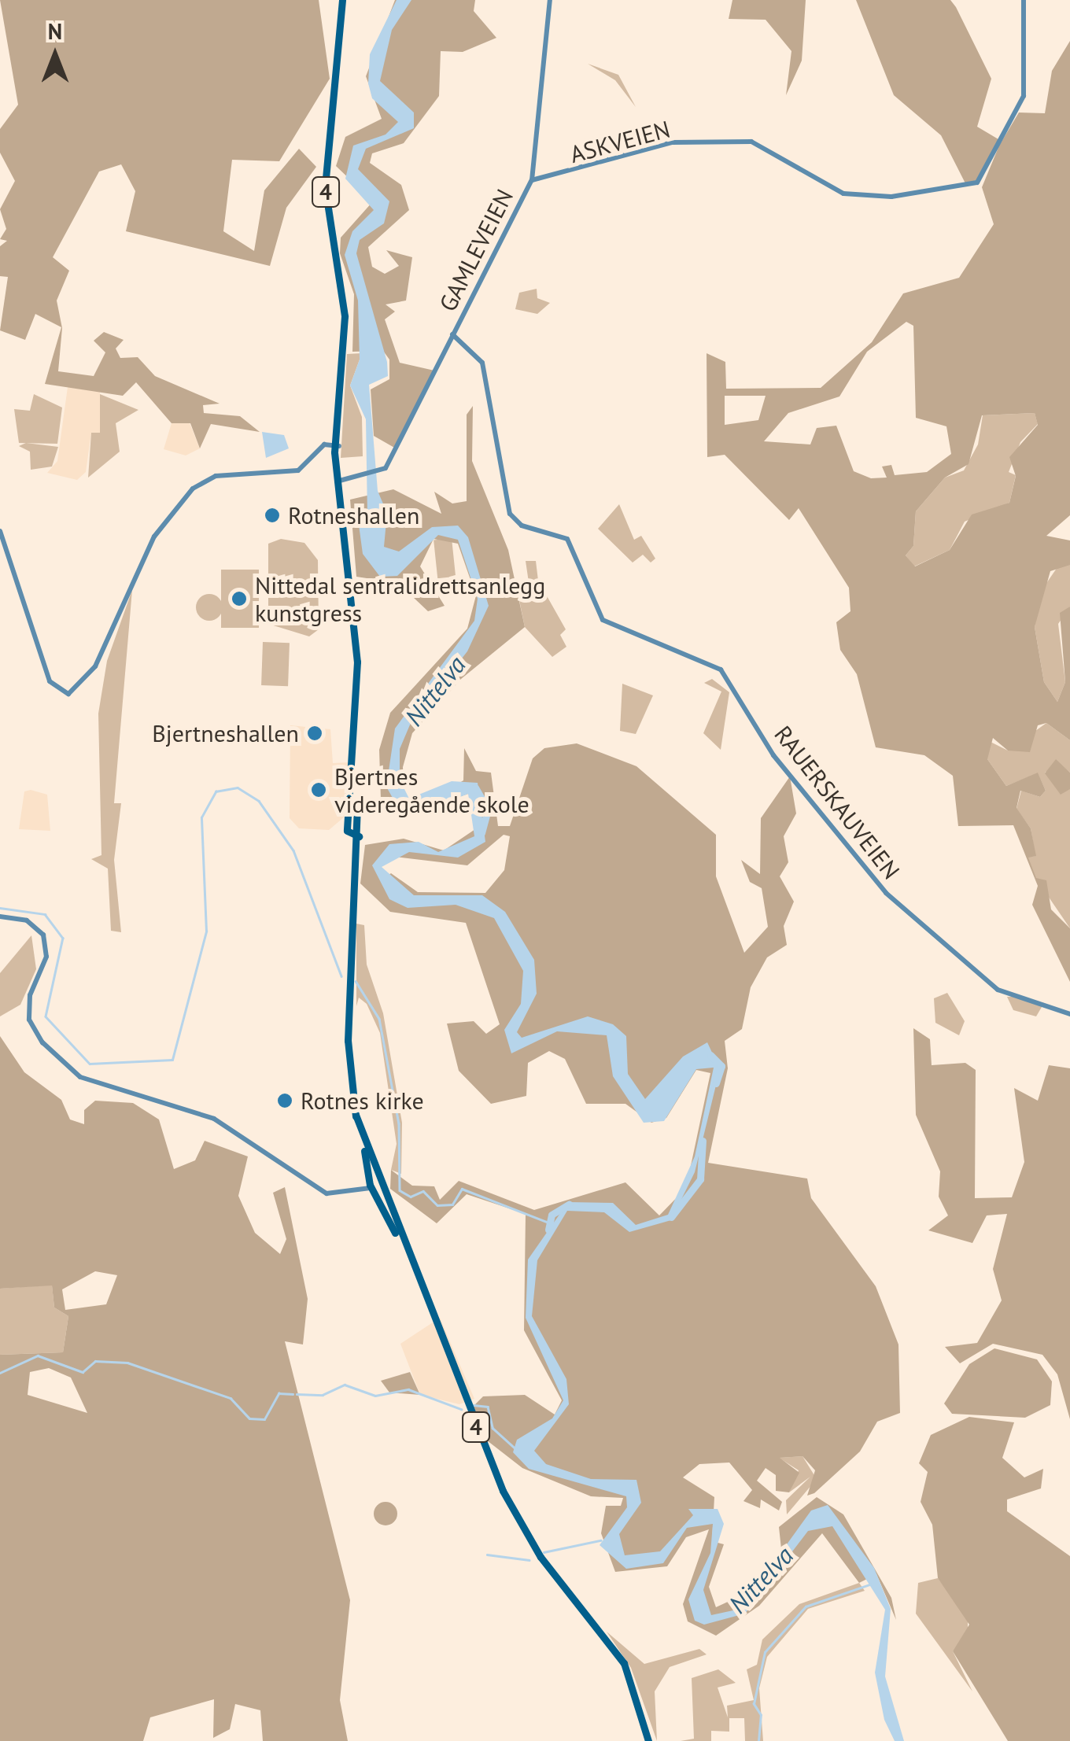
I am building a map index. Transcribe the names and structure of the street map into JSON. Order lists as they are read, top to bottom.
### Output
{
  "streets": {
    "highway": ["4"],
    "street": ["ASKVEIEN", "GAMLEVEIEN", "RAUERSKAUVEIEN"]
  },
  "crossings": [
    ["ASKVEIEN", "GAMLEVEIEN"],
    ["4", "GAMLEVEIEN"],
    ["GAMLEVEIEN", "RAUERSKAUVEIEN"]
  ],
  "water": ["Nittelva"],
  "places": [
    "Rotneshallen",
    "Nittedal sentralidrettsanlegg kunstgress",
    "Bjertneshallen",
    "Bjertnes videregående skole",
    "Rotnes kirke"
  ],
  "north": "top"
}
